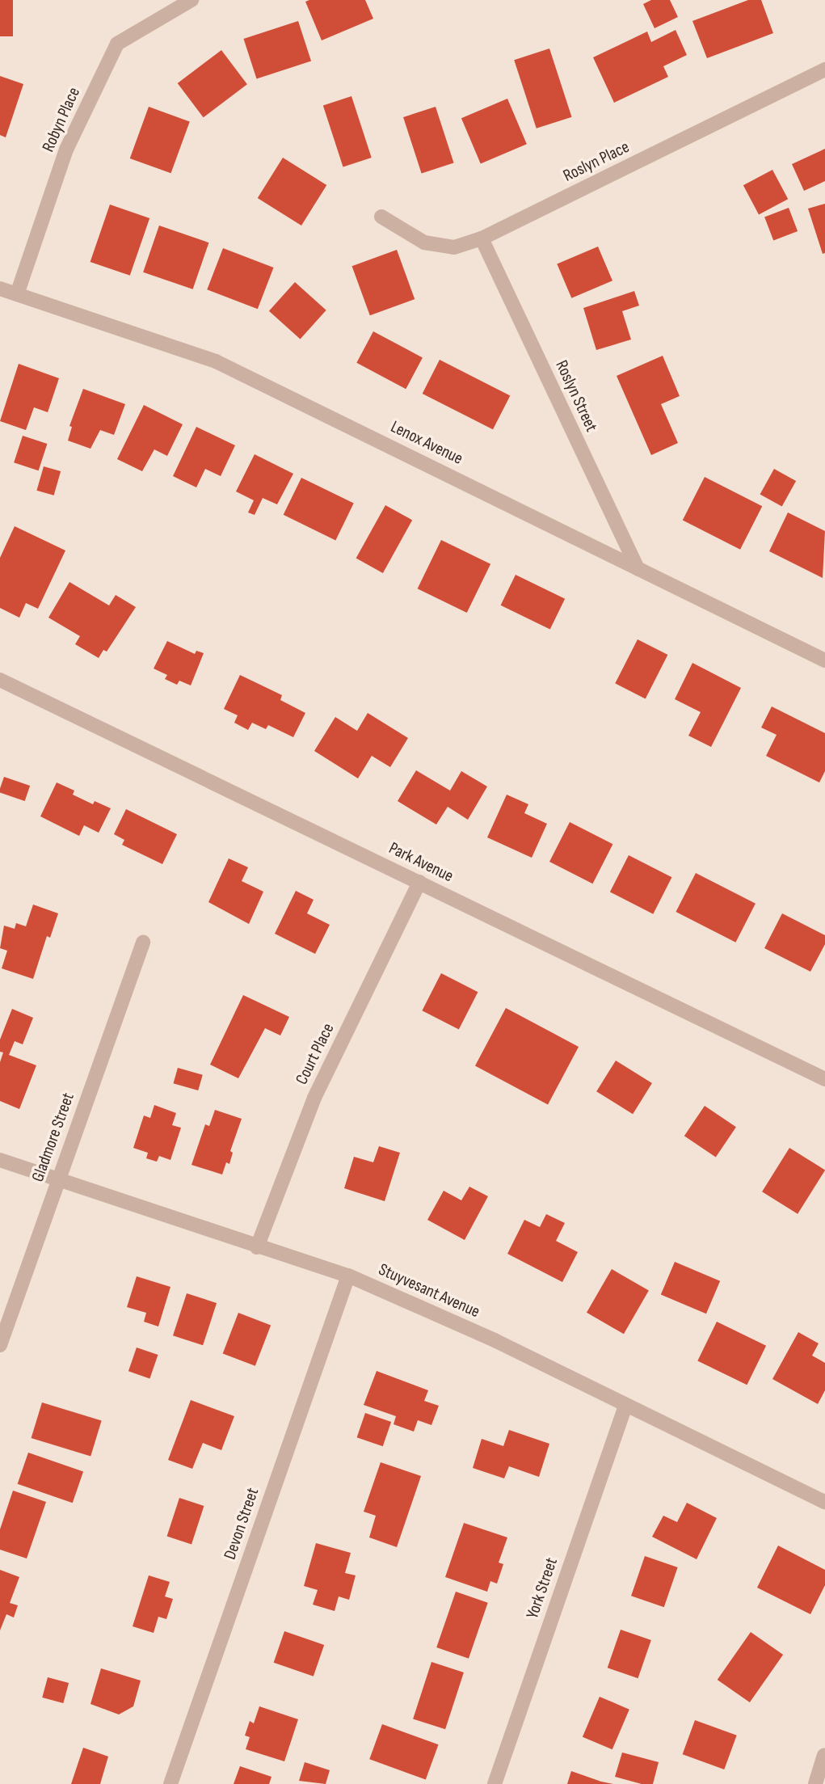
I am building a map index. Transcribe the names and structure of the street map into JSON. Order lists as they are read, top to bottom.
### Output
{
  "streets": {
    "street": [
      "Robyn Place",
      "Roslyn Place",
      "Roslyn Street",
      "Lenox Avenue",
      "Park Avenue",
      "Court Place",
      "Gladmore Street",
      "Stuyvesant Avenue",
      "Devon Street",
      "York Street"
    ]
  },
  "crossings": [
    ["Robyn Place", "Lenox Avenue"],
    ["Roslyn Place", "Roslyn Street"],
    ["Roslyn Street", "Lenox Avenue"],
    ["Park Avenue", "Court Place"],
    ["Court Place", "Stuyvesant Avenue"],
    ["Gladmore Street", "Stuyvesant Avenue"],
    ["Stuyvesant Avenue", "Devon Street"],
    ["Stuyvesant Avenue", "York Street"]
  ]
}
